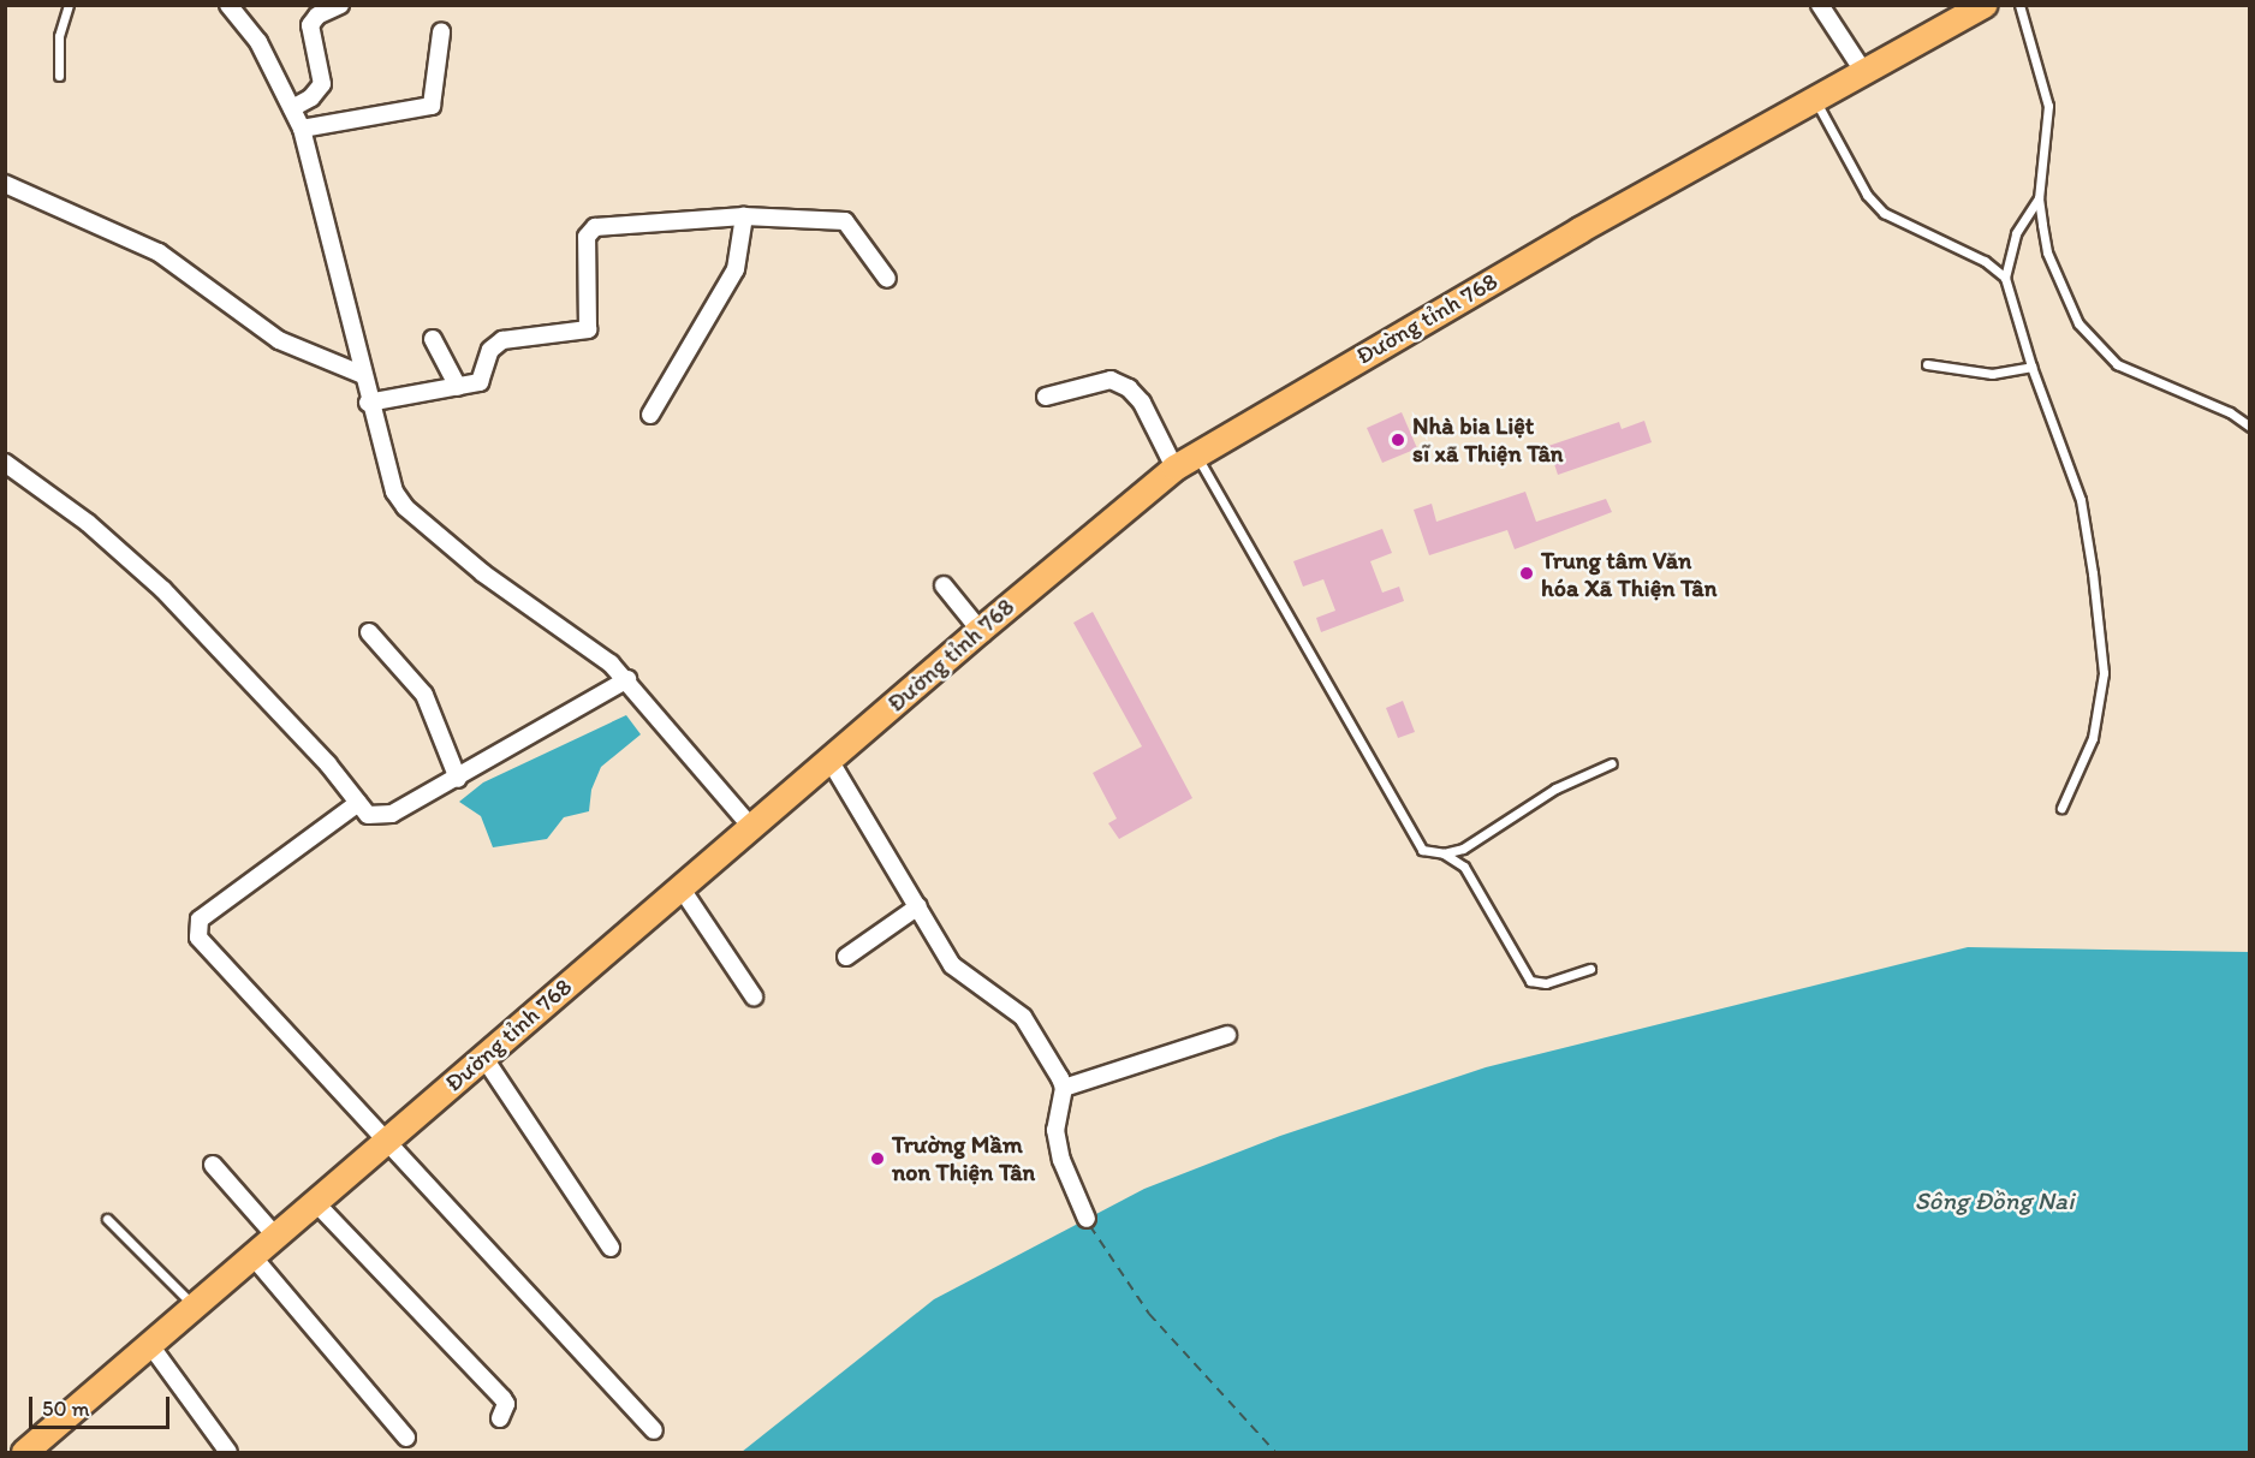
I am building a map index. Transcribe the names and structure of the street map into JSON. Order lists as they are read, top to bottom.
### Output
{
  "streets": {
    "main road": ["Đường tỉnh 768"]
  },
  "water": ["Sông Đồng Nai"],
  "places": ["Nhà bia Liệt sĩ xã Thiện Tân", "Trung tâm Văn hóa Xã Thiện Tân", "Trường Mầm non Thiện Tân"],
  "scale_bar": "50 m"
}
